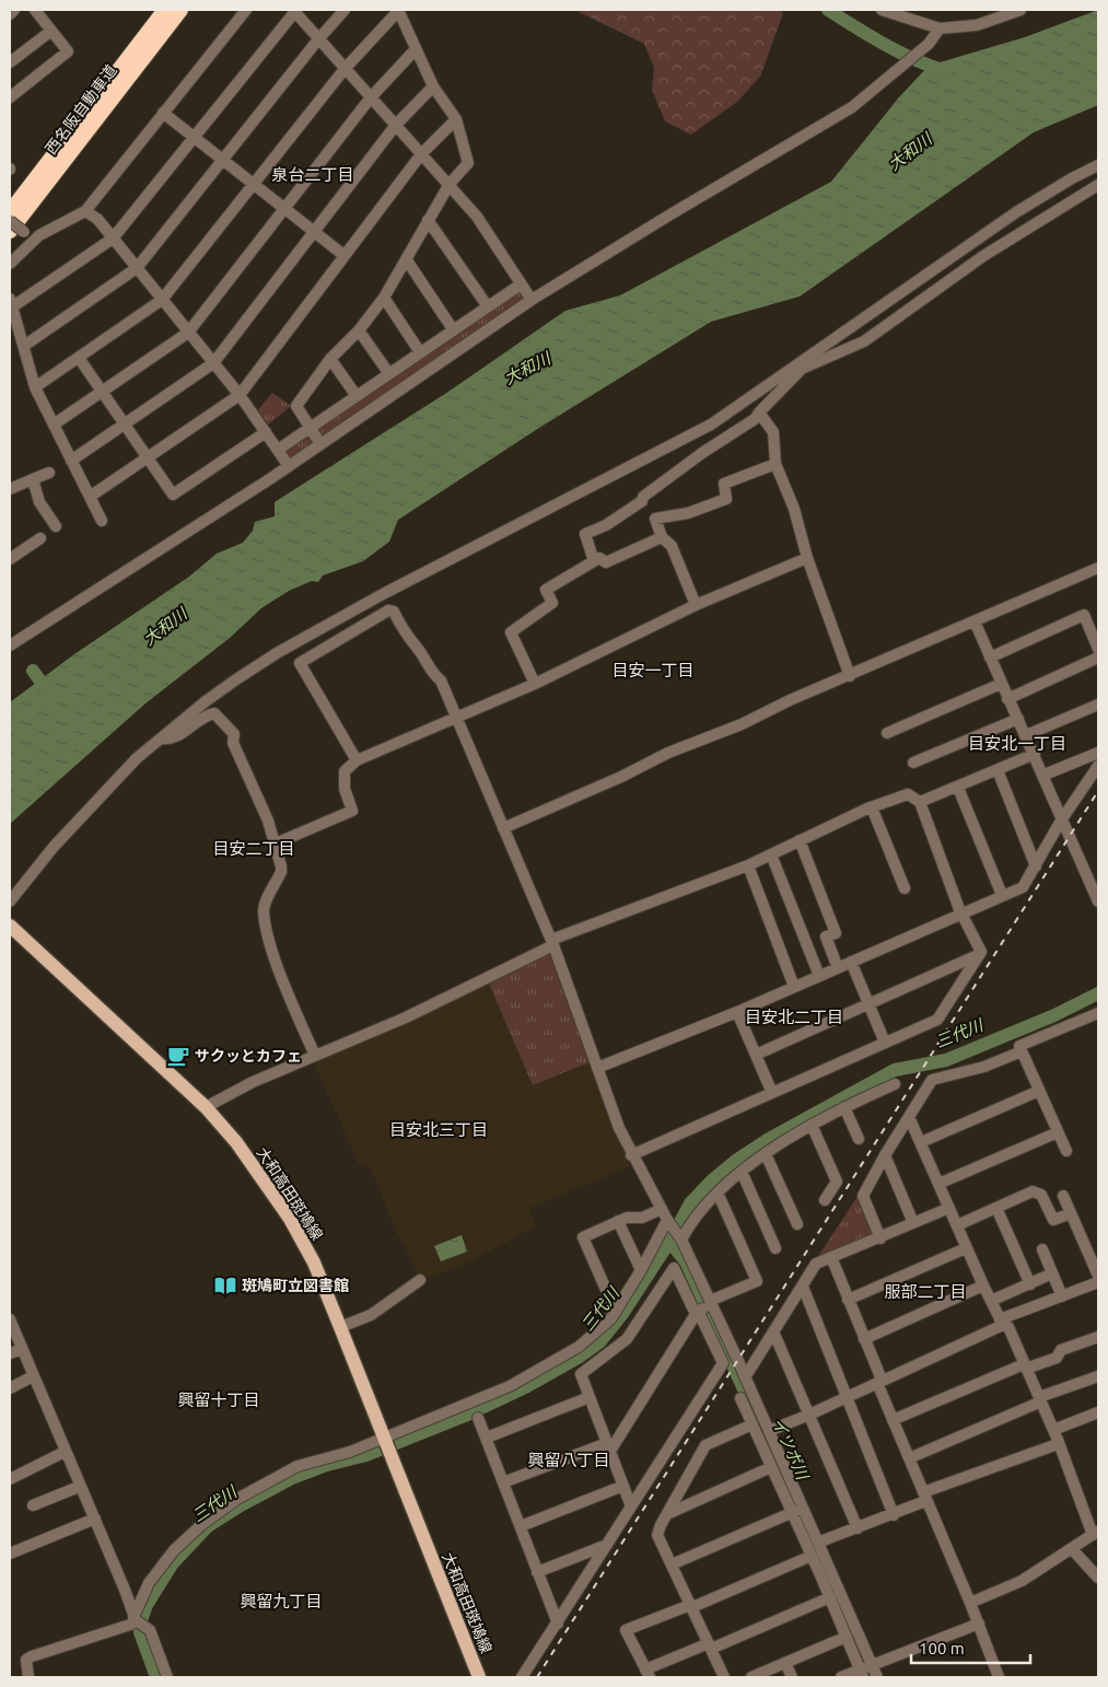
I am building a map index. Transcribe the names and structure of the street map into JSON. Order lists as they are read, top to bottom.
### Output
{
  "streets": {
    "highway": ["西名阪自動車道"],
    "main road": ["大和高田斑鳩線"]
  },
  "districts": [
    "泉台二丁目",
    "目安一丁目",
    "目安北一丁目",
    "目安二丁目",
    "目安北二丁目",
    "目安北三丁目",
    "服部二丁目",
    "興留十丁目",
    "興留八丁目",
    "興留九丁目"
  ],
  "water": ["大和川", "三代川", "イツボ川"],
  "places": {
    "cafe": ["サクッとカフェ"],
    "library": ["斑鳩町立図書館"]
  },
  "scale_bar": "100 m"
}
